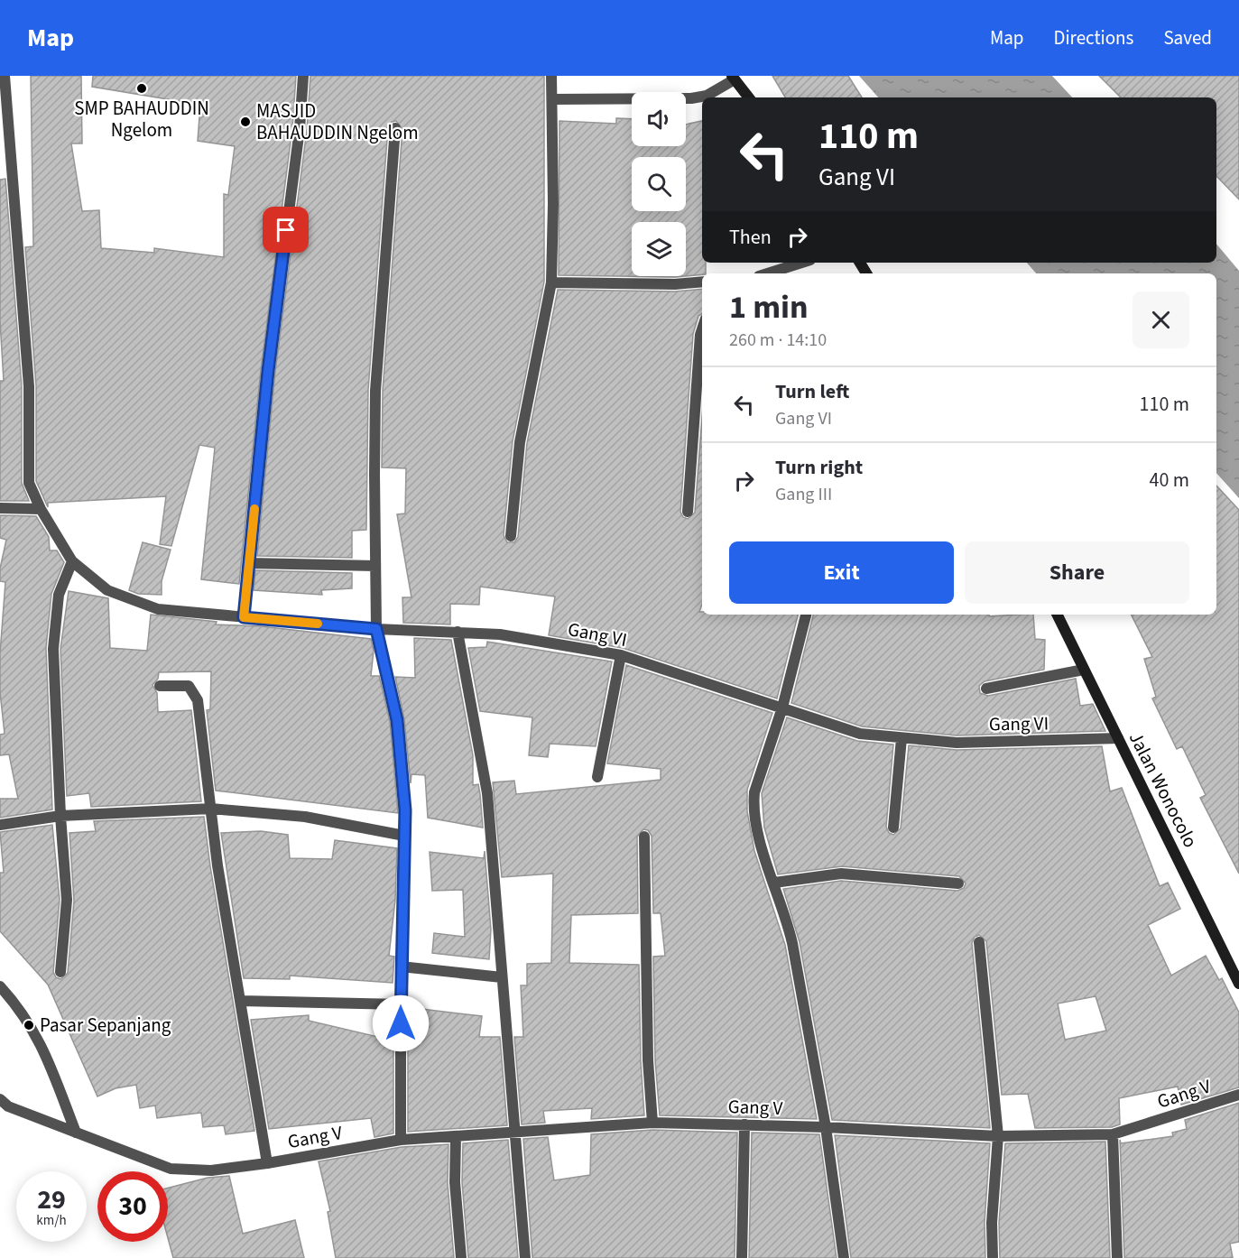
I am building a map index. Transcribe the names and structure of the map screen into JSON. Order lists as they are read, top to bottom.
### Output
{
  "streets": {
    "main road": ["Jalan Wonocolo"],
    "street": ["Gang VI", "Gang V"]
  },
  "crossings": [
    ["Gang VI", "Jalan Wonocolo"]
  ],
  "places": ["SMP BAHAUDDIN Ngelom", "MASJID BAHAUDDIN Ngelom", "Pasar Sepanjang"],
  "page": {
    "header": "Map",
    "nav": ["Map", "Directions", "Saved"],
    "turn": ["110 m", "Gang VI"],
    "then": "Then",
    "heading": ["1 min", "260 m · 14:10"],
    "list": [
      {
        "name": "Turn left",
        "note": "Gang VI",
        "value": "110 m"
      },
      {
        "name": "Turn right",
        "note": "Gang III",
        "value": "40 m"
      }
    ],
    "buttons": ["Exit", "Share"],
    "speed": "29 km/h",
    "limit": "30"
  }
}
